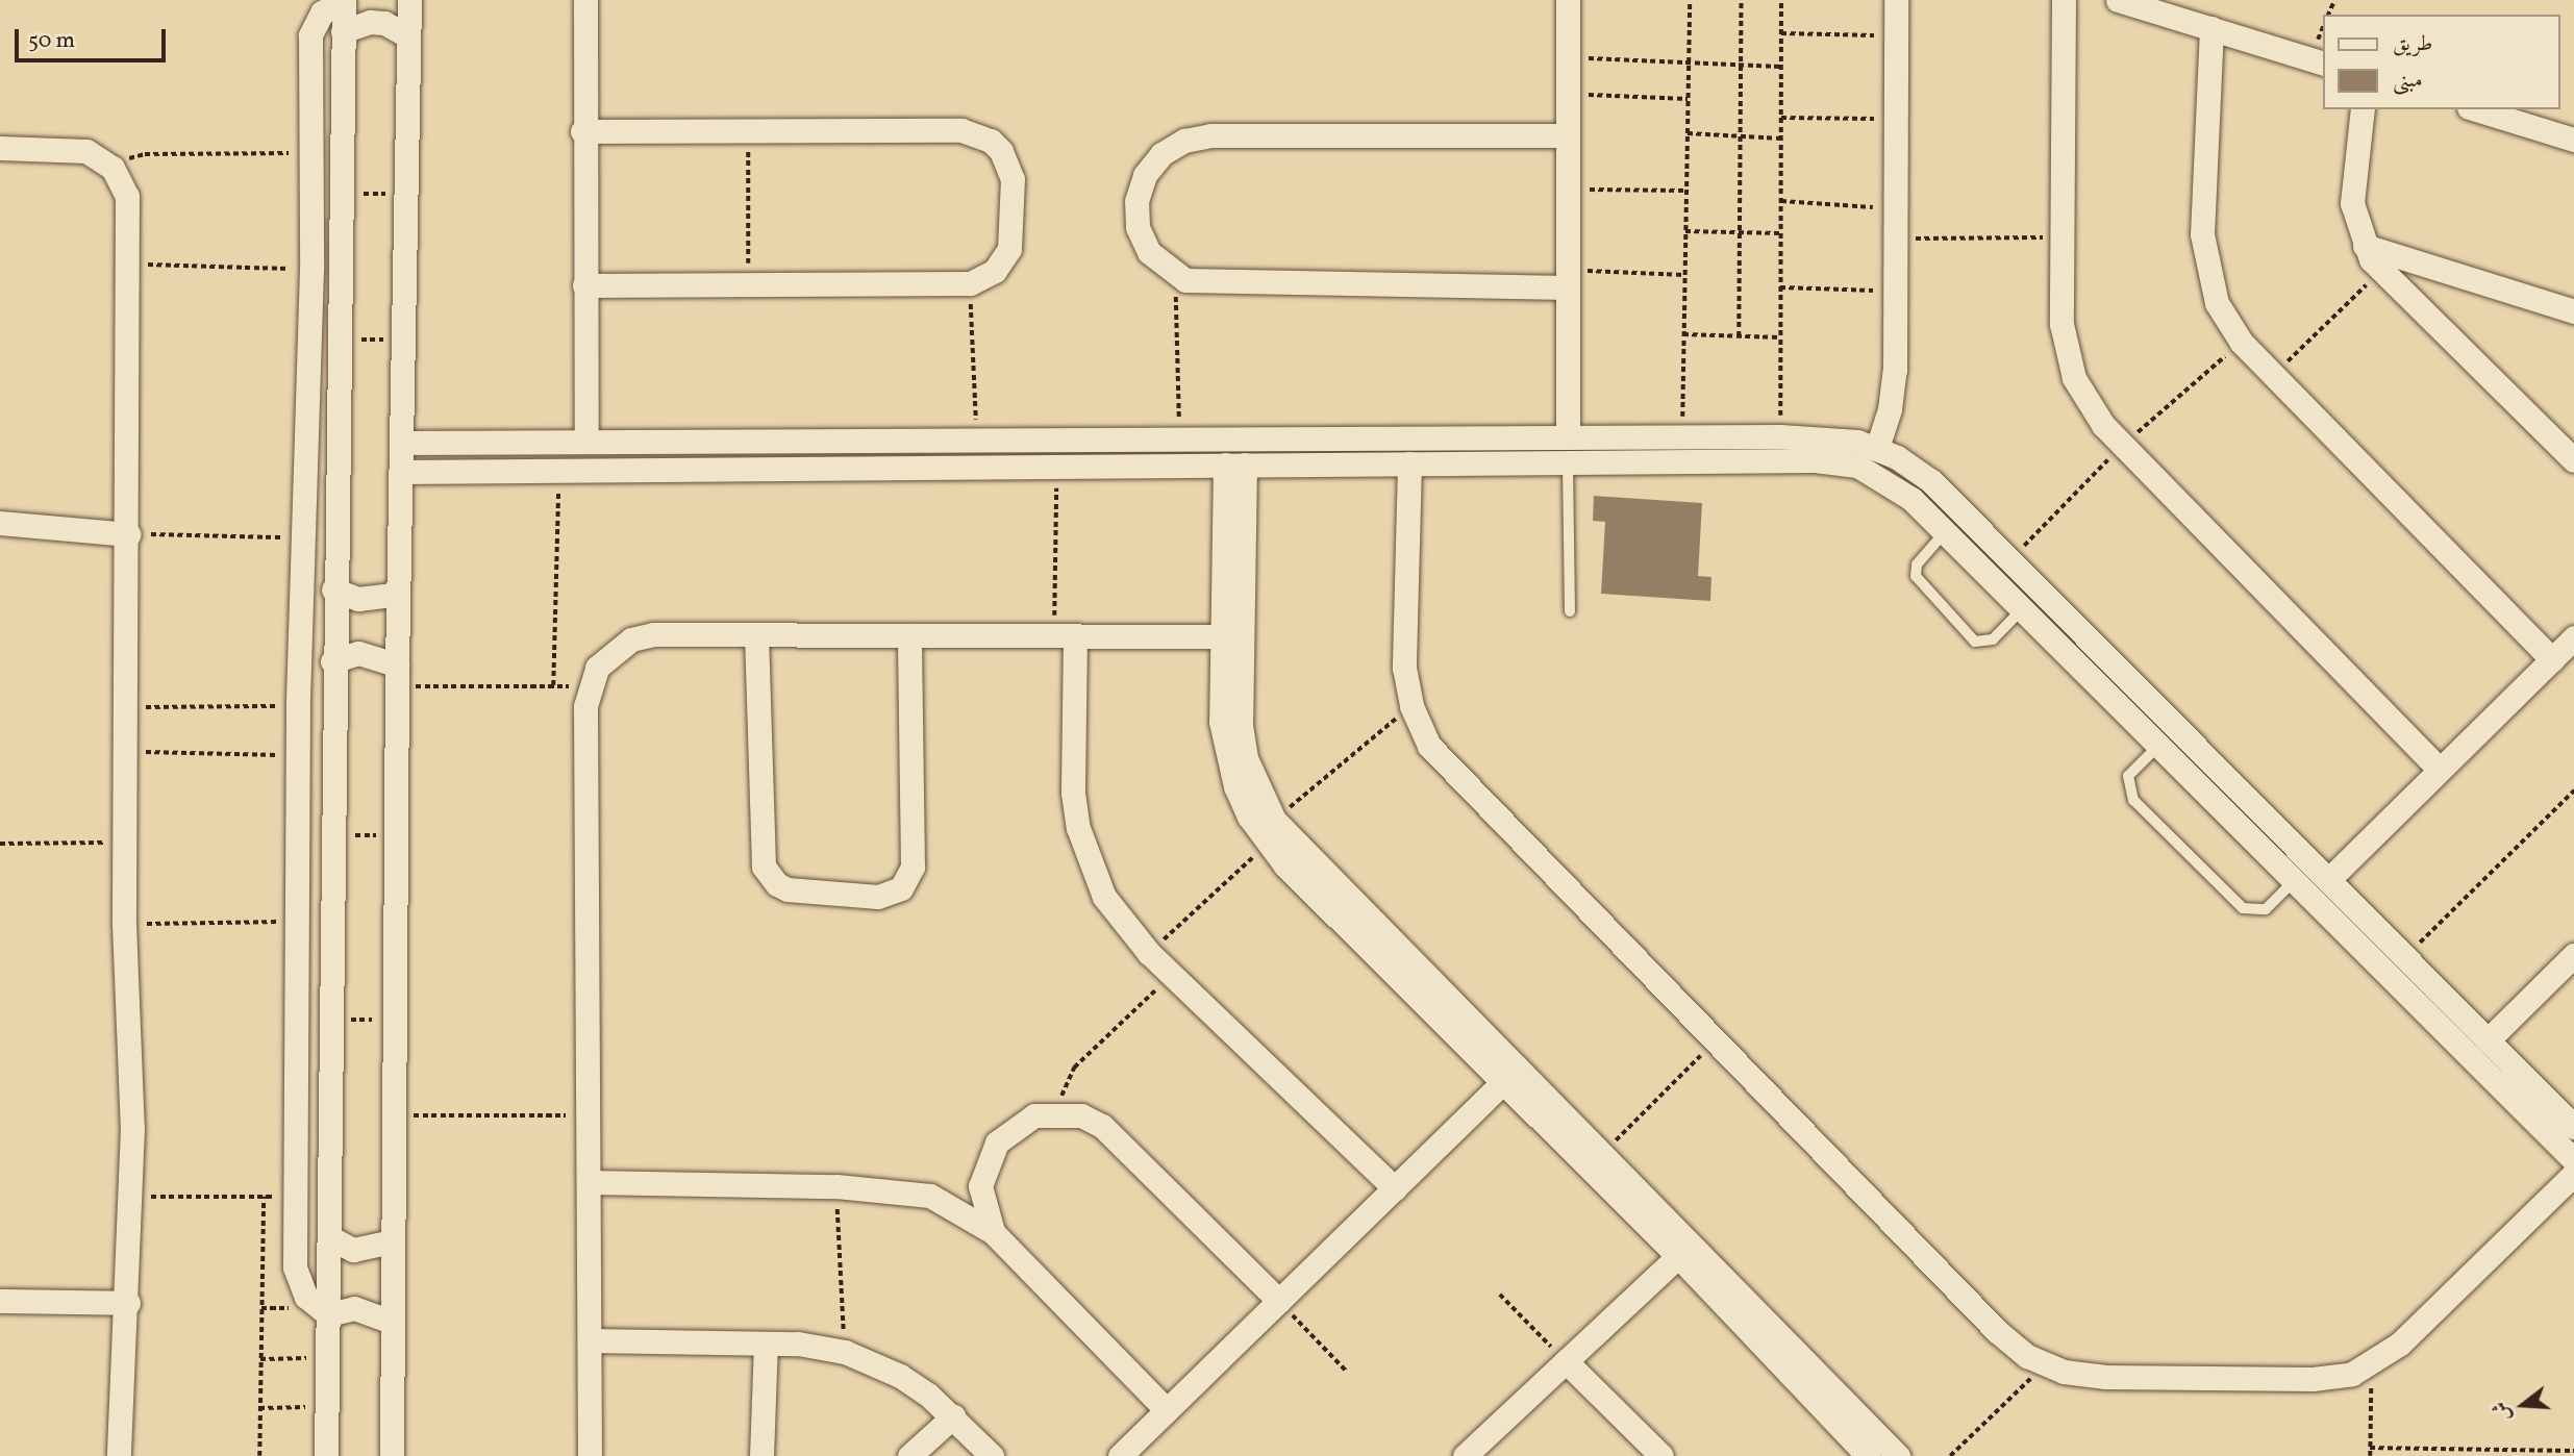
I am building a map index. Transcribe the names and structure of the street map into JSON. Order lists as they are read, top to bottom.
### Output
{
  "legend": ["طريق", "مبنى"],
  "scale_bar": "50 m",
  "north": "left"
}
